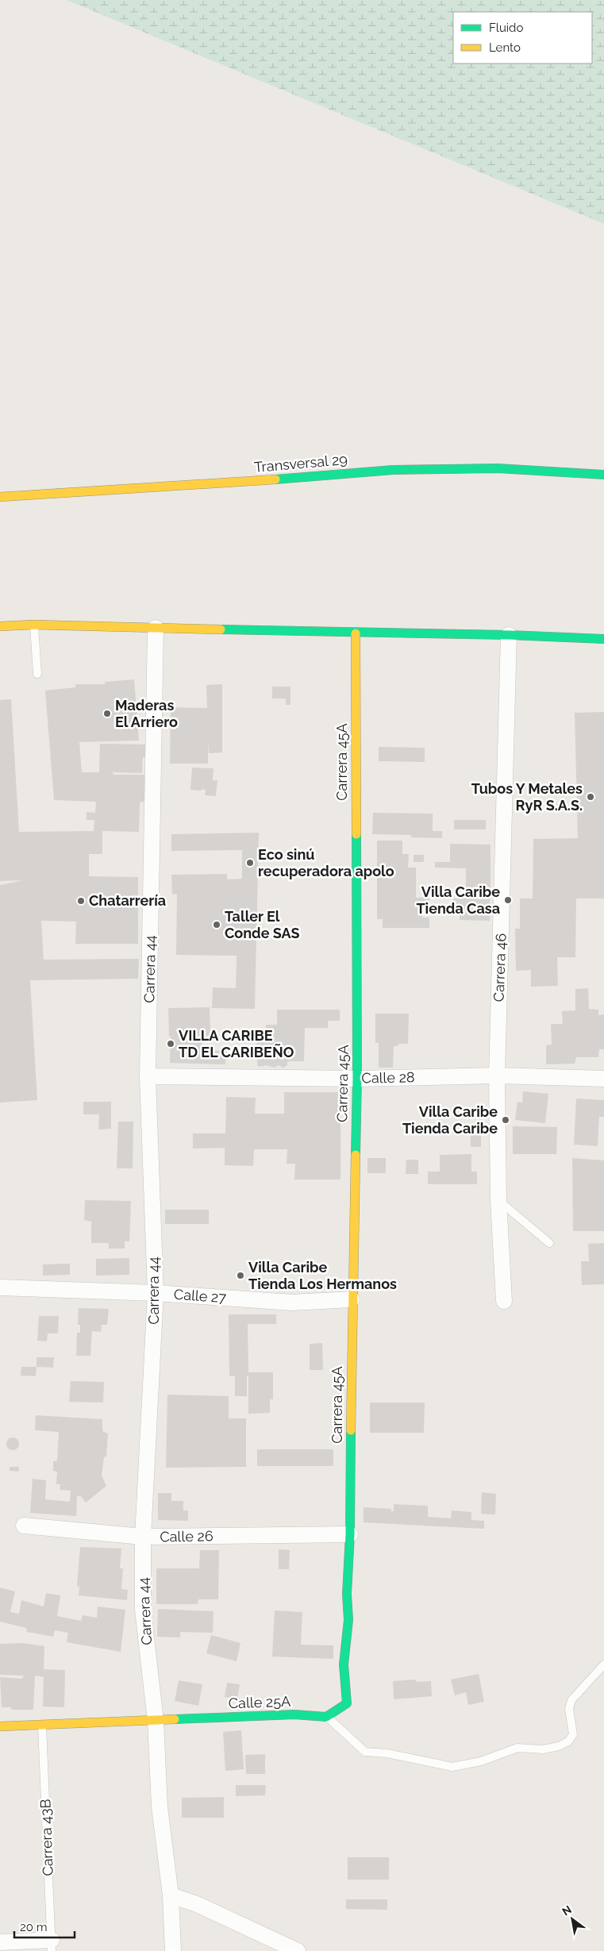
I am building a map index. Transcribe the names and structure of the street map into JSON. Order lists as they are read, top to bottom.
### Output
{
  "streets": {
    "main road": ["Transversal 29", "Carrera 45A", "Calle 25A"],
    "street": [
      "Carrera 46",
      "Carrera 44",
      "Calle 28",
      "Calle 27",
      "Calle 26"
    ],
    "lane": ["Carrera 43B"]
  },
  "crossings": [
    ["Carrera 45A", "Calle 28"],
    ["Carrera 45A", "Calle 27"],
    ["Carrera 45A", "Calle 26"],
    ["Carrera 46", "Calle 28"],
    ["Carrera 44", "Calle 28"],
    ["Carrera 44", "Calle 27"],
    ["Carrera 44", "Calle 26"],
    ["Carrera 44", "Calle 25A"],
    ["Calle 25A", "Carrera 43B"]
  ],
  "places": [
    "Maderas El Arriero",
    "Tubos Y Metales RyR S.A.S.",
    "Eco sinú recuperadora apolo",
    "Villa Caribe Tienda Casa",
    "Chatarrería",
    "Taller El Conde SAS",
    "VILLA CARIBE TD EL CARIBEÑO",
    "Villa Caribe Tienda Caribe",
    "Villa Caribe Tienda Los Hermanos"
  ],
  "legend": ["Fluido", "Lento"],
  "scale_bar": "20 m",
  "north": "top left"
}
